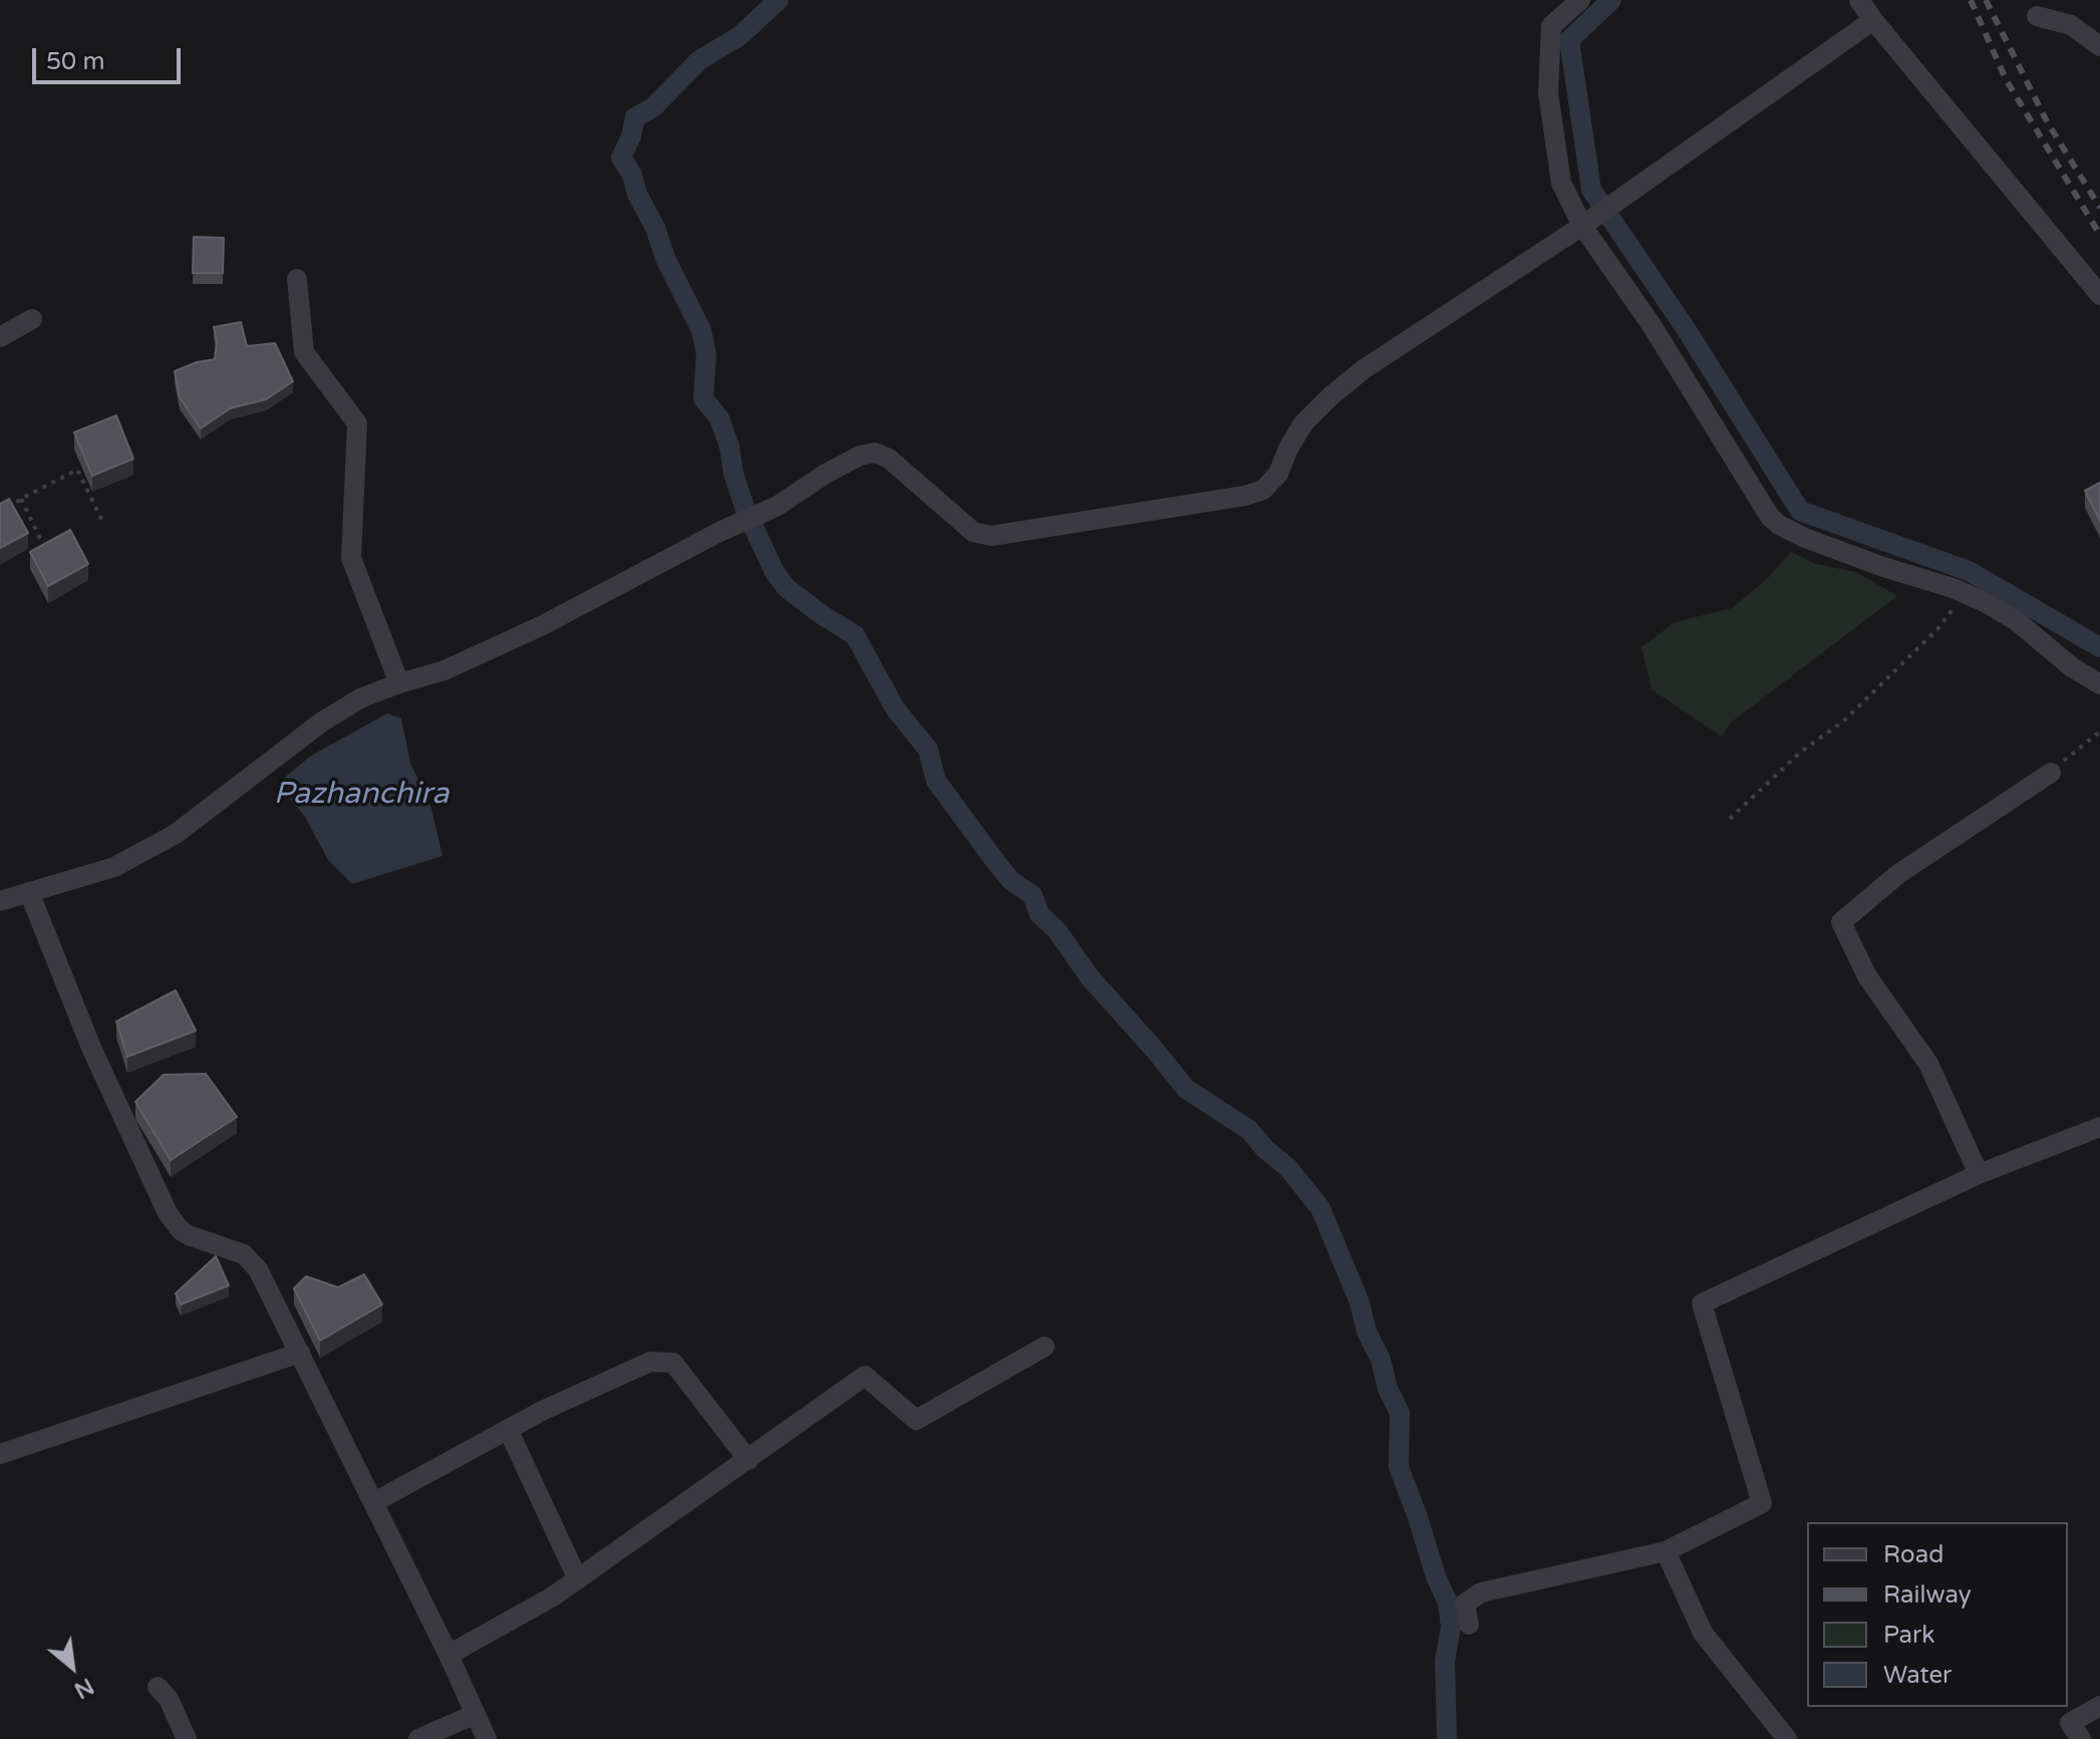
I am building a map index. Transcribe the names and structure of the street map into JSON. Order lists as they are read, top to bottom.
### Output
{
  "water": ["Pazhanchira"],
  "legend": [
    "Road",
    "Railway",
    "Park",
    "Water"
  ],
  "scale_bar": "50 m",
  "north": "bottom right"
}
